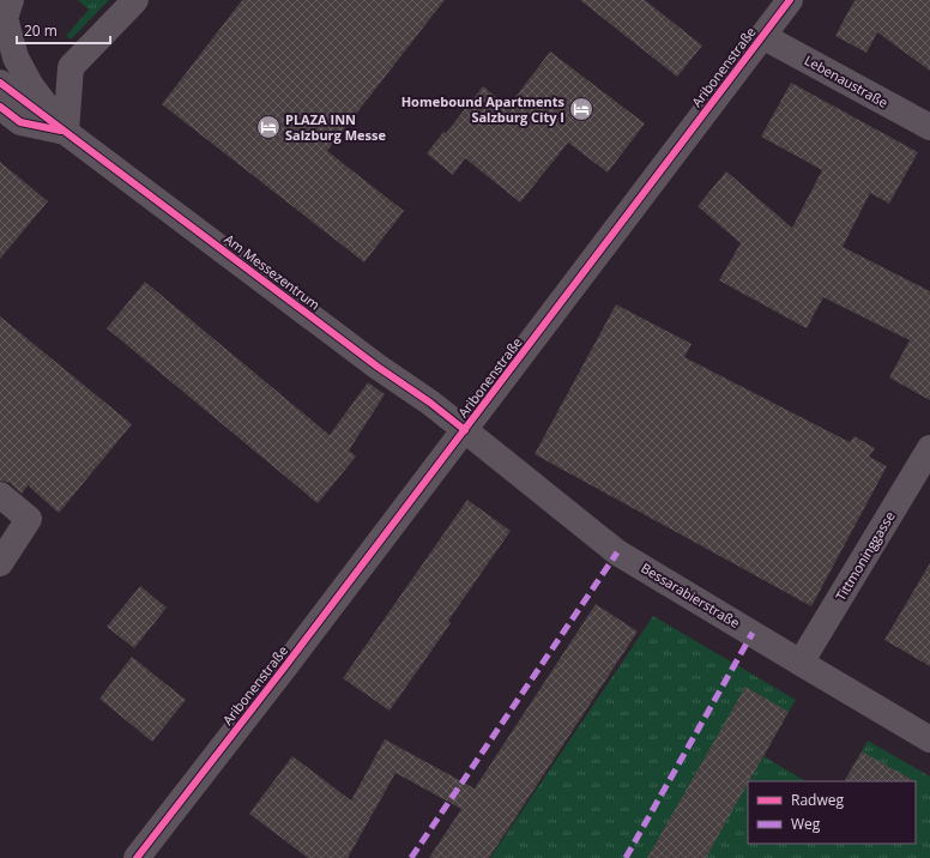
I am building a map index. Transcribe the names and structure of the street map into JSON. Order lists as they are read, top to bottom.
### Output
{
  "streets": {
    "street": [
      "Aribonenstraße",
      "Lebenaustraße",
      "Am Messezentrum",
      "Tittmoninggasse",
      "Bessarabierstraße"
    ]
  },
  "crossings": [
    ["Aribonenstraße", "Lebenaustraße"],
    ["Aribonenstraße", "Am Messezentrum"],
    ["Aribonenstraße", "Bessarabierstraße"],
    ["Am Messezentrum", "Bessarabierstraße"],
    ["Tittmoninggasse", "Bessarabierstraße"]
  ],
  "places": {
    "hotel": ["Homebound Apartments Salzburg City I", "PLAZA INN Salzburg Messe"]
  },
  "legend": ["Radweg", "Weg"],
  "scale_bar": "20 m"
}
